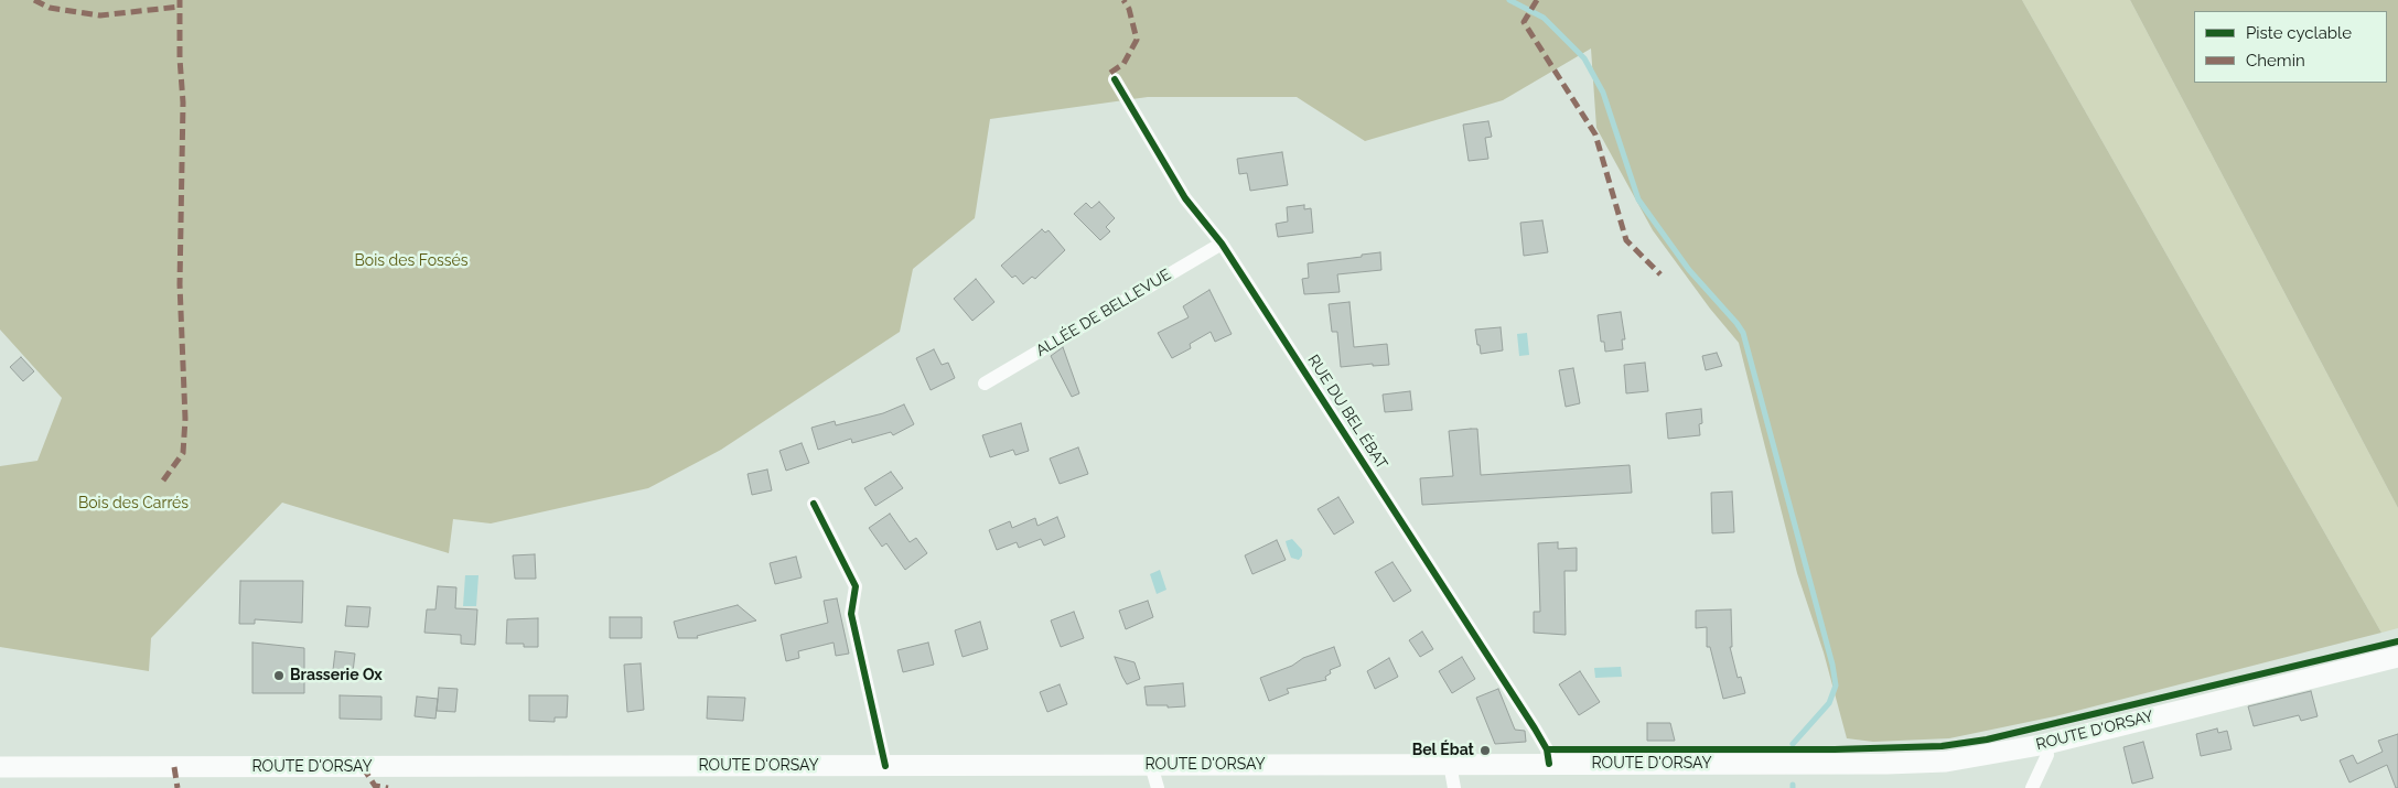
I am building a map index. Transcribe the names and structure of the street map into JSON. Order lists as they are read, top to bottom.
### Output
{
  "streets": {
    "main road": ["ROUTE D'ORSAY"],
    "street": ["ALLÉE DE BELLEVUE", "RUE DU BEL ÉBAT"]
  },
  "crossings": [
    ["ALLÉE DE BELLEVUE", "RUE DU BEL ÉBAT"],
    ["RUE DU BEL ÉBAT", "ROUTE D'ORSAY"]
  ],
  "parks": ["Bois des Fossés", "Bois des Carrés"],
  "places": ["Brasserie Ox", "Bel Ébat"],
  "legend": ["Piste cyclable", "Chemin"]
}
